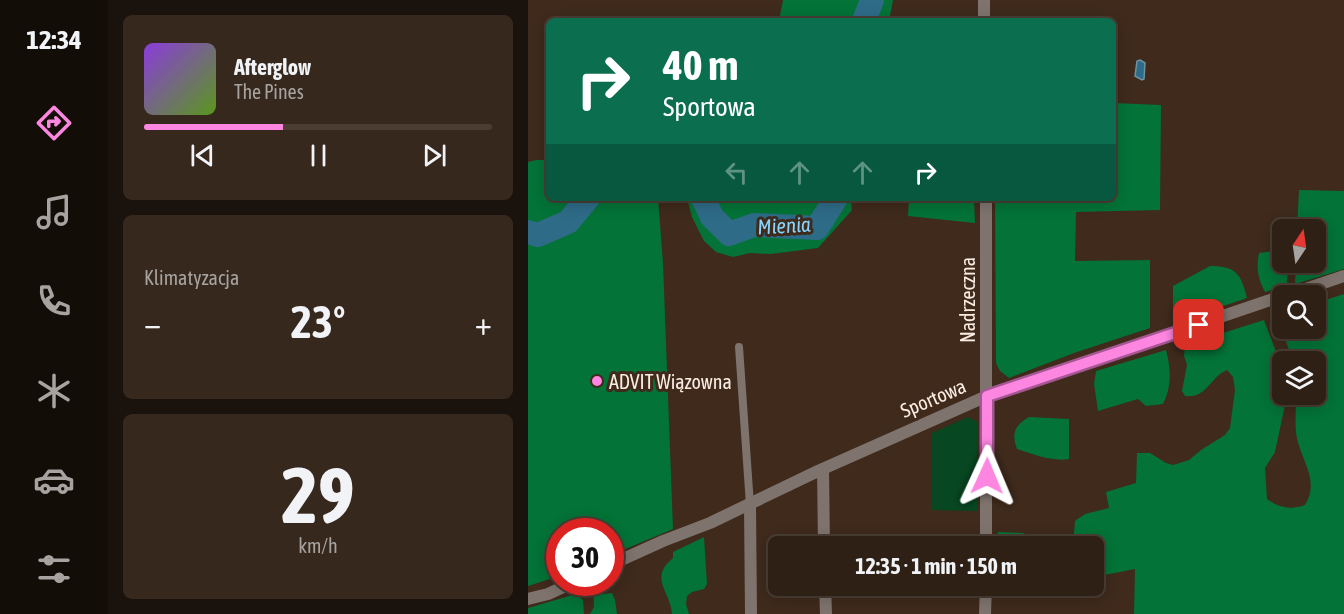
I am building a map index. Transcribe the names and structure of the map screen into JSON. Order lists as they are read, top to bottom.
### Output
{
  "streets": {
    "street": ["Nadrzeczna", "Sportowa"]
  },
  "crossings": [
    ["Nadrzeczna", "Sportowa"]
  ],
  "water": ["Mienia"],
  "places": ["ADVIT Wiązowna"],
  "north": "top",
  "page": {
    "tabs": "12:34",
    "turn": ["40 m", "Sportowa"],
    "song": ["Afterglow", "The Pines"],
    "tile": [
      "Klimatyzacja",
      ["29", "km/h"]
    ],
    "heat": ["−", "23°", "+"],
    "limit": "30",
    "trip": "12:35 · 1 min · 150 m"
  }
}
